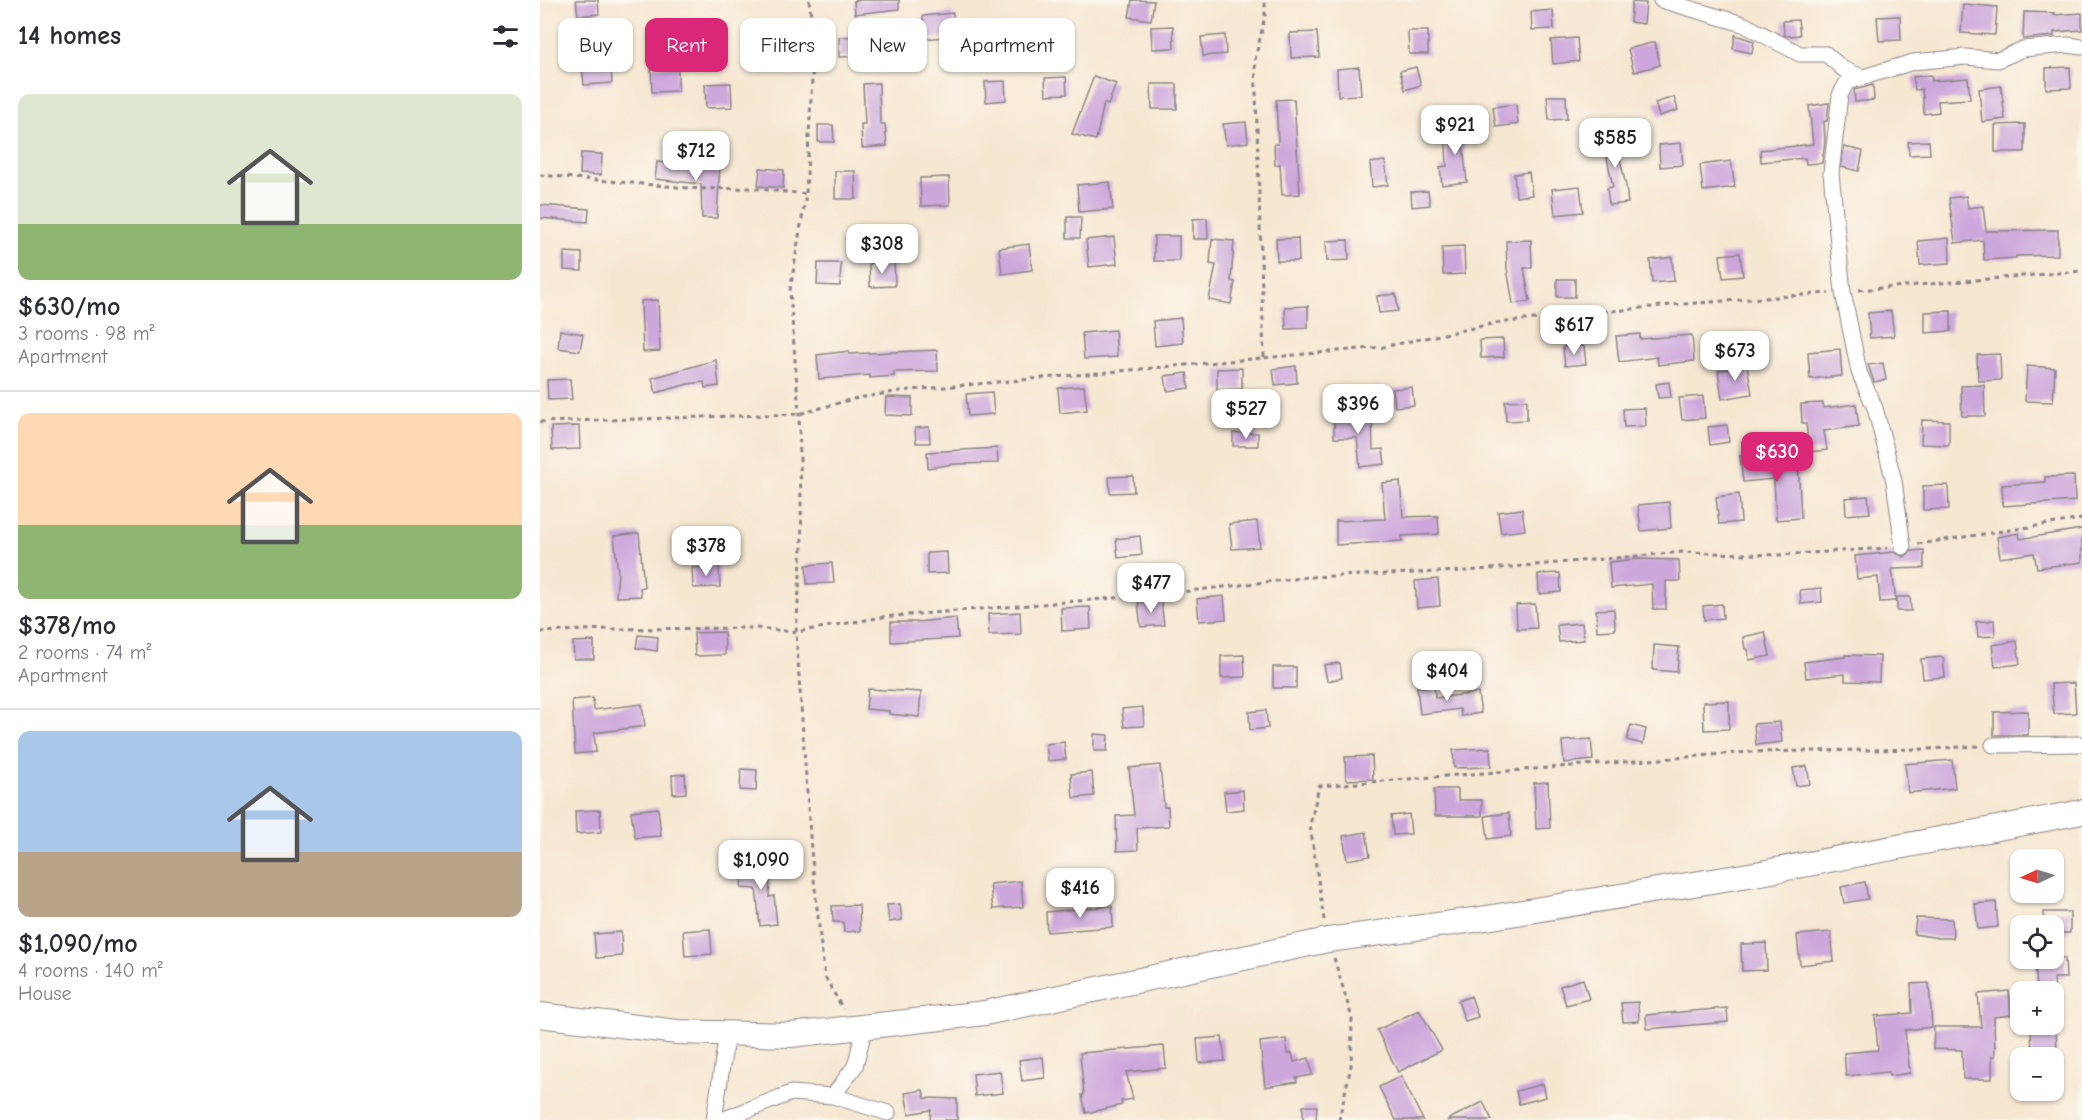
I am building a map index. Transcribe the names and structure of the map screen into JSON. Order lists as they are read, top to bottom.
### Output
{
  "north": "left",
  "page": {
    "heading": "14 homes",
    "chip": [
      "Buy",
      "Rent",
      "Filters",
      "New",
      "Apartment"
    ],
    "list": [
      {
        "name": "$630/mo",
        "note": "3 rooms · 98 m² · Apartment"
      },
      {
        "name": "$378/mo",
        "note": "2 rooms · 74 m² · Apartment"
      },
      {
        "name": "$1,090/mo",
        "note": "4 rooms · 140 m² · House"
      }
    ],
    "price": [
      "$921",
      "$585",
      "$712",
      "$308",
      "$617",
      "$673",
      "$396",
      "$527",
      "$630",
      "$378",
      "$477",
      "$404",
      "$1,090",
      "$416"
    ],
    "map_buttons": ["+", "−"]
  }
}
